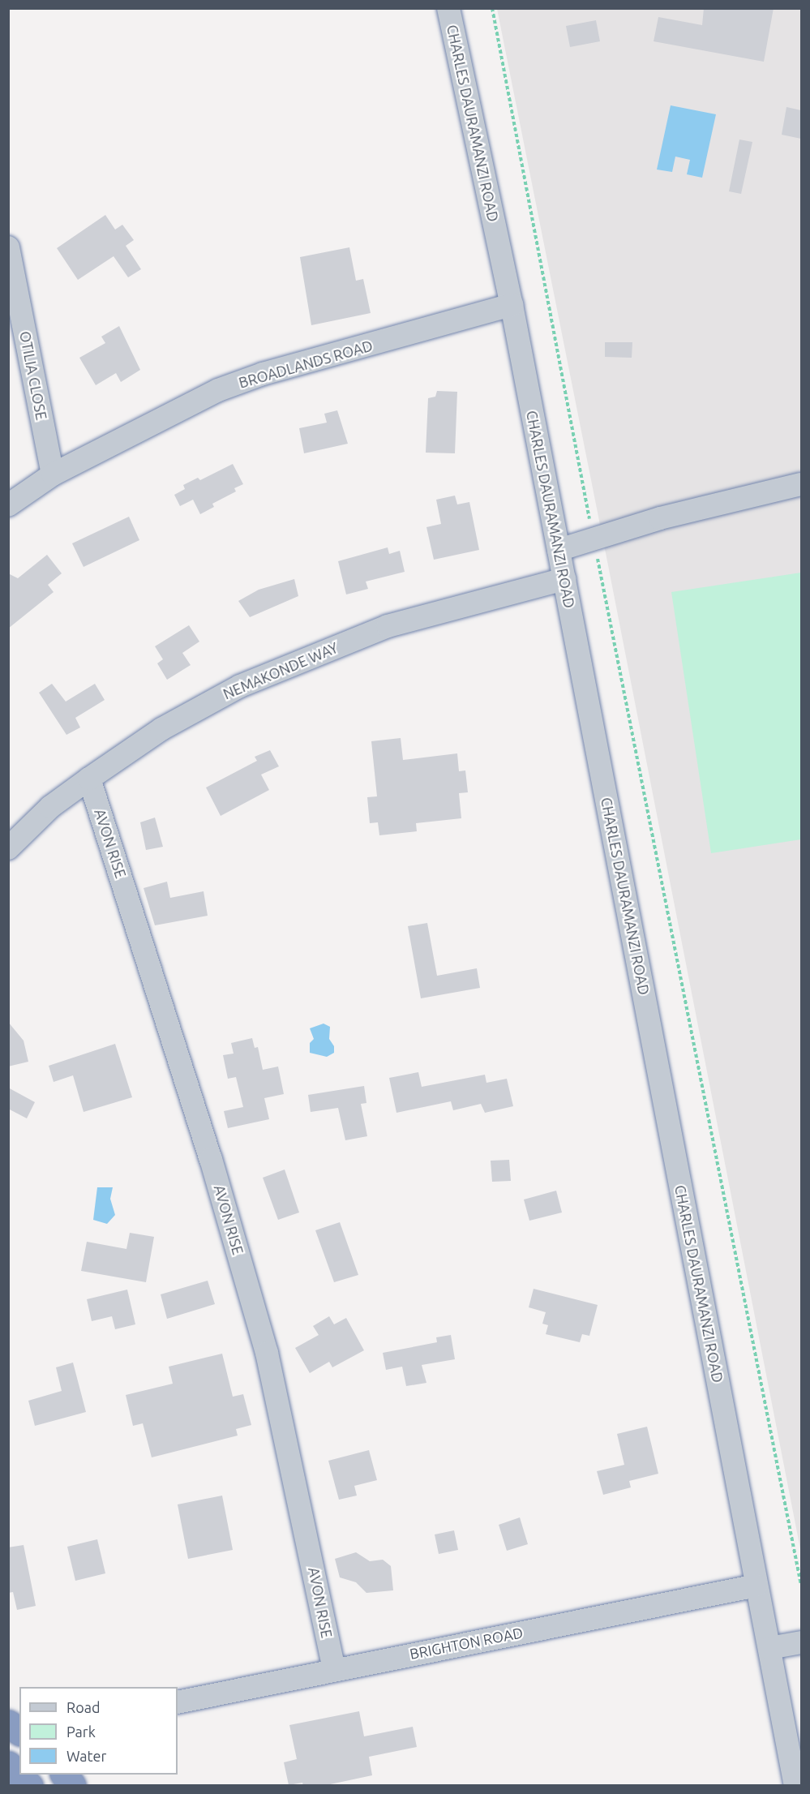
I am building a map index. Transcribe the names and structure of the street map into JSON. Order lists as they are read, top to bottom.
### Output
{
  "streets": {
    "street": [
      "CHARLES DAURAMANZI ROAD",
      "BROADLANDS ROAD",
      "OTILIA CLOSE",
      "NEMAKONDE WAY",
      "AVON RISE",
      "BRIGHTON ROAD"
    ]
  },
  "crossings": [
    ["CHARLES DAURAMANZI ROAD", "BROADLANDS ROAD"],
    ["CHARLES DAURAMANZI ROAD", "NEMAKONDE WAY"],
    ["CHARLES DAURAMANZI ROAD", "BRIGHTON ROAD"],
    ["BROADLANDS ROAD", "OTILIA CLOSE"],
    ["NEMAKONDE WAY", "AVON RISE"],
    ["AVON RISE", "BRIGHTON ROAD"]
  ],
  "legend": ["Road", "Park", "Water"]
}
